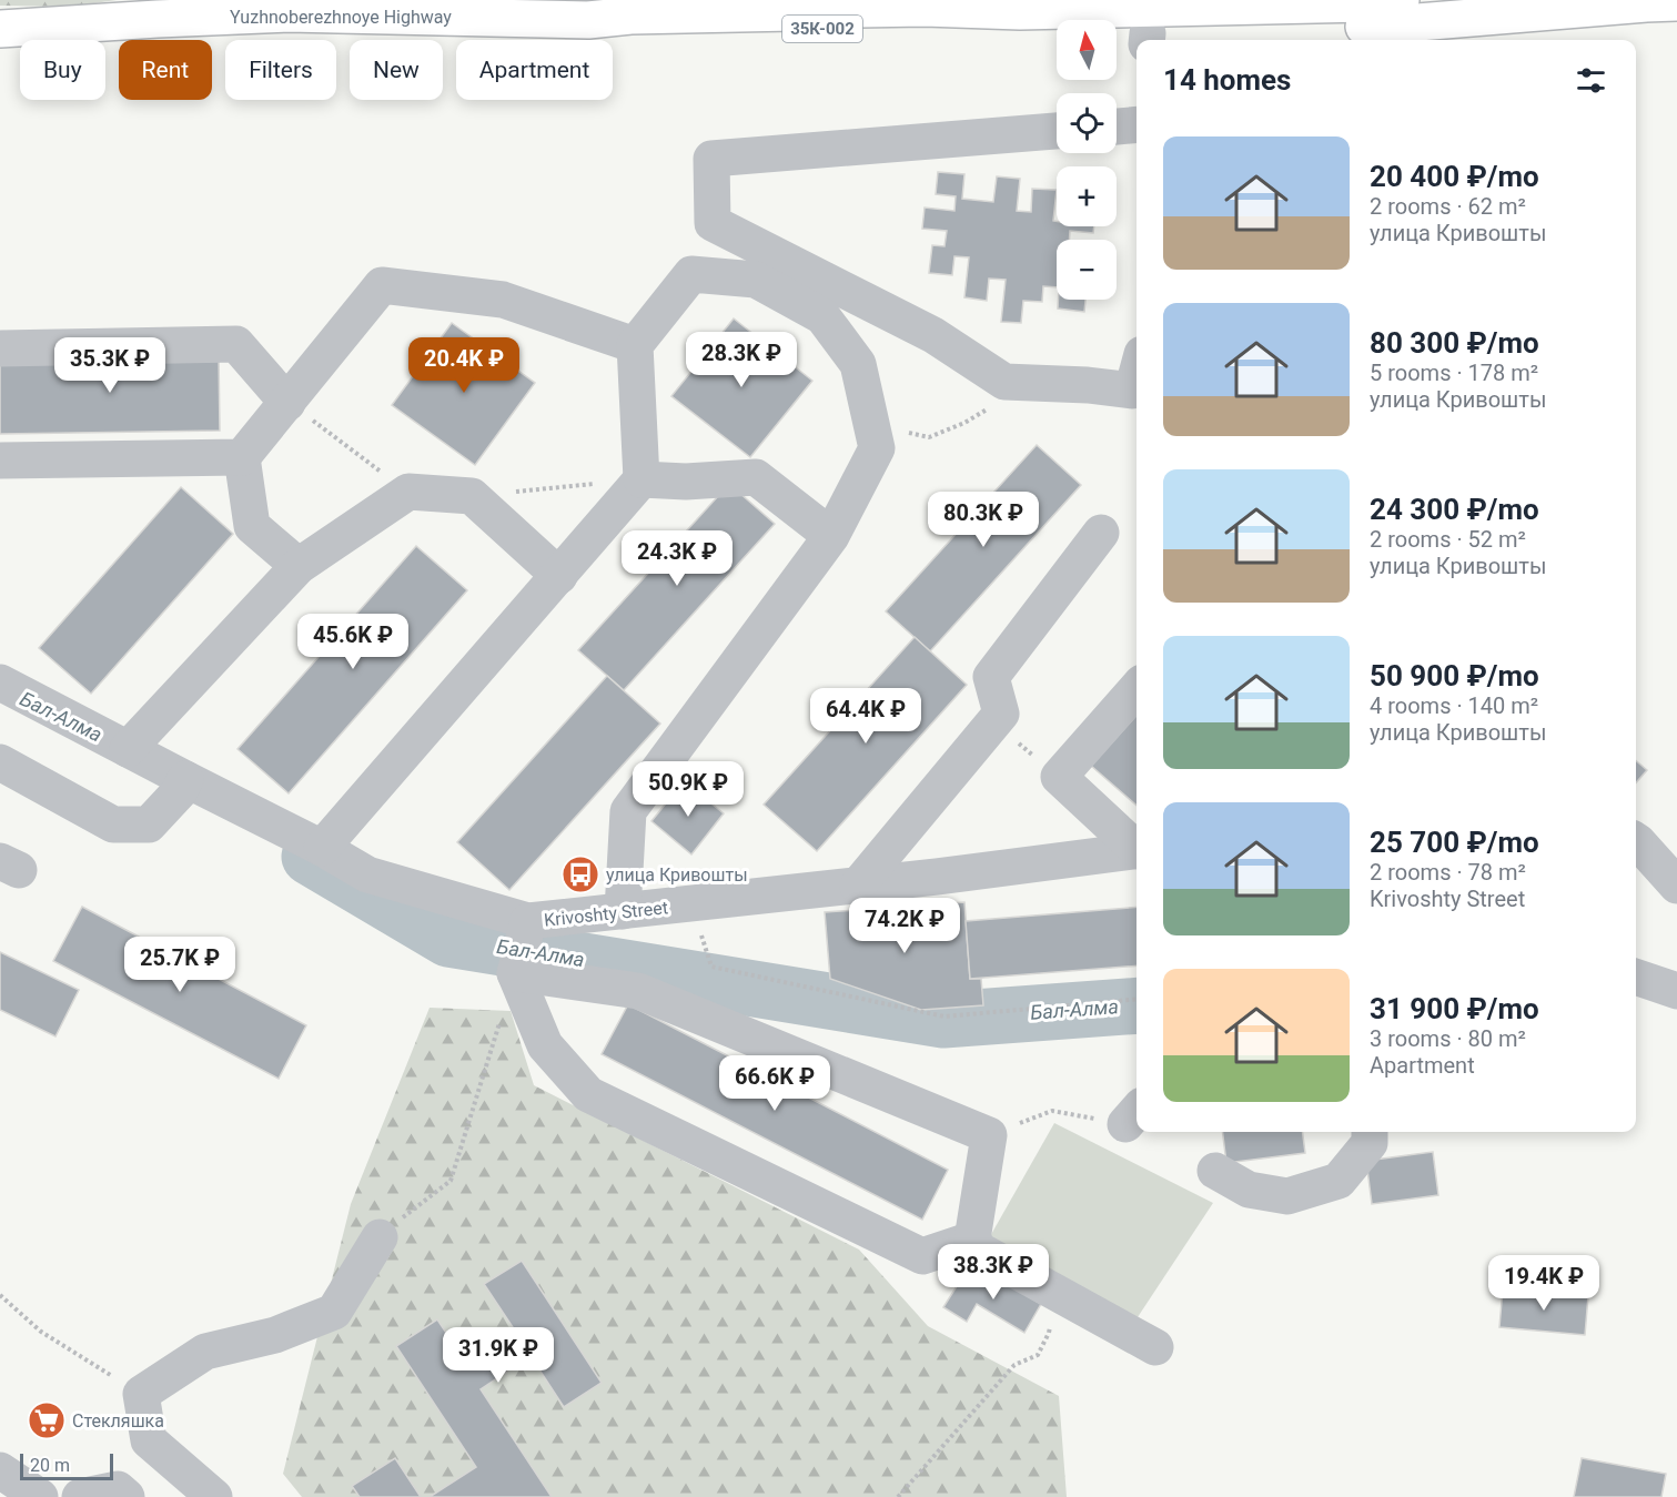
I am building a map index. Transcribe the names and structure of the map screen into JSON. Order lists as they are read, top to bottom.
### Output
{
  "streets": {
    "highway": ["Yuzhnoberezhnoye Highway", "35К-002"],
    "street": ["Krivoshty Street"]
  },
  "water": ["Бал-Алма"],
  "places": {
    "bus stop": ["улица Кривошты"],
    "supermarket": ["Стекляшка"]
  },
  "scale_bar": "20 m",
  "north": "top",
  "page": {
    "map_buttons": ["+", "−"],
    "chip": [
      "Buy",
      "Rent",
      "Filters",
      "New",
      "Apartment"
    ],
    "heading": "14 homes",
    "list": [
      {
        "name": "20 400 ₽/mo",
        "note": "2 rooms · 62 m² · улица Кривошты"
      },
      {
        "name": "80 300 ₽/mo",
        "note": "5 rooms · 178 m² · улица Кривошты"
      },
      {
        "name": "24 300 ₽/mo",
        "note": "2 rooms · 52 m² · улица Кривошты"
      },
      {
        "name": "50 900 ₽/mo",
        "note": "4 rooms · 140 m² · улица Кривошты"
      },
      {
        "name": "25 700 ₽/mo",
        "note": "2 rooms · 78 m² · Krivoshty Street"
      },
      {
        "name": "31 900 ₽/mo",
        "note": "3 rooms · 80 m² · Apartment"
      }
    ],
    "price": [
      "28.3K ₽",
      "35.3K ₽",
      "20.4K ₽",
      "80.3K ₽",
      "24.3K ₽",
      "45.6K ₽",
      "64.4K ₽",
      "50.9K ₽",
      "74.2K ₽",
      "25.7K ₽",
      "66.6K ₽",
      "38.3K ₽",
      "19.4K ₽",
      "31.9K ₽"
    ],
    "scale": "20 m"
  }
}
